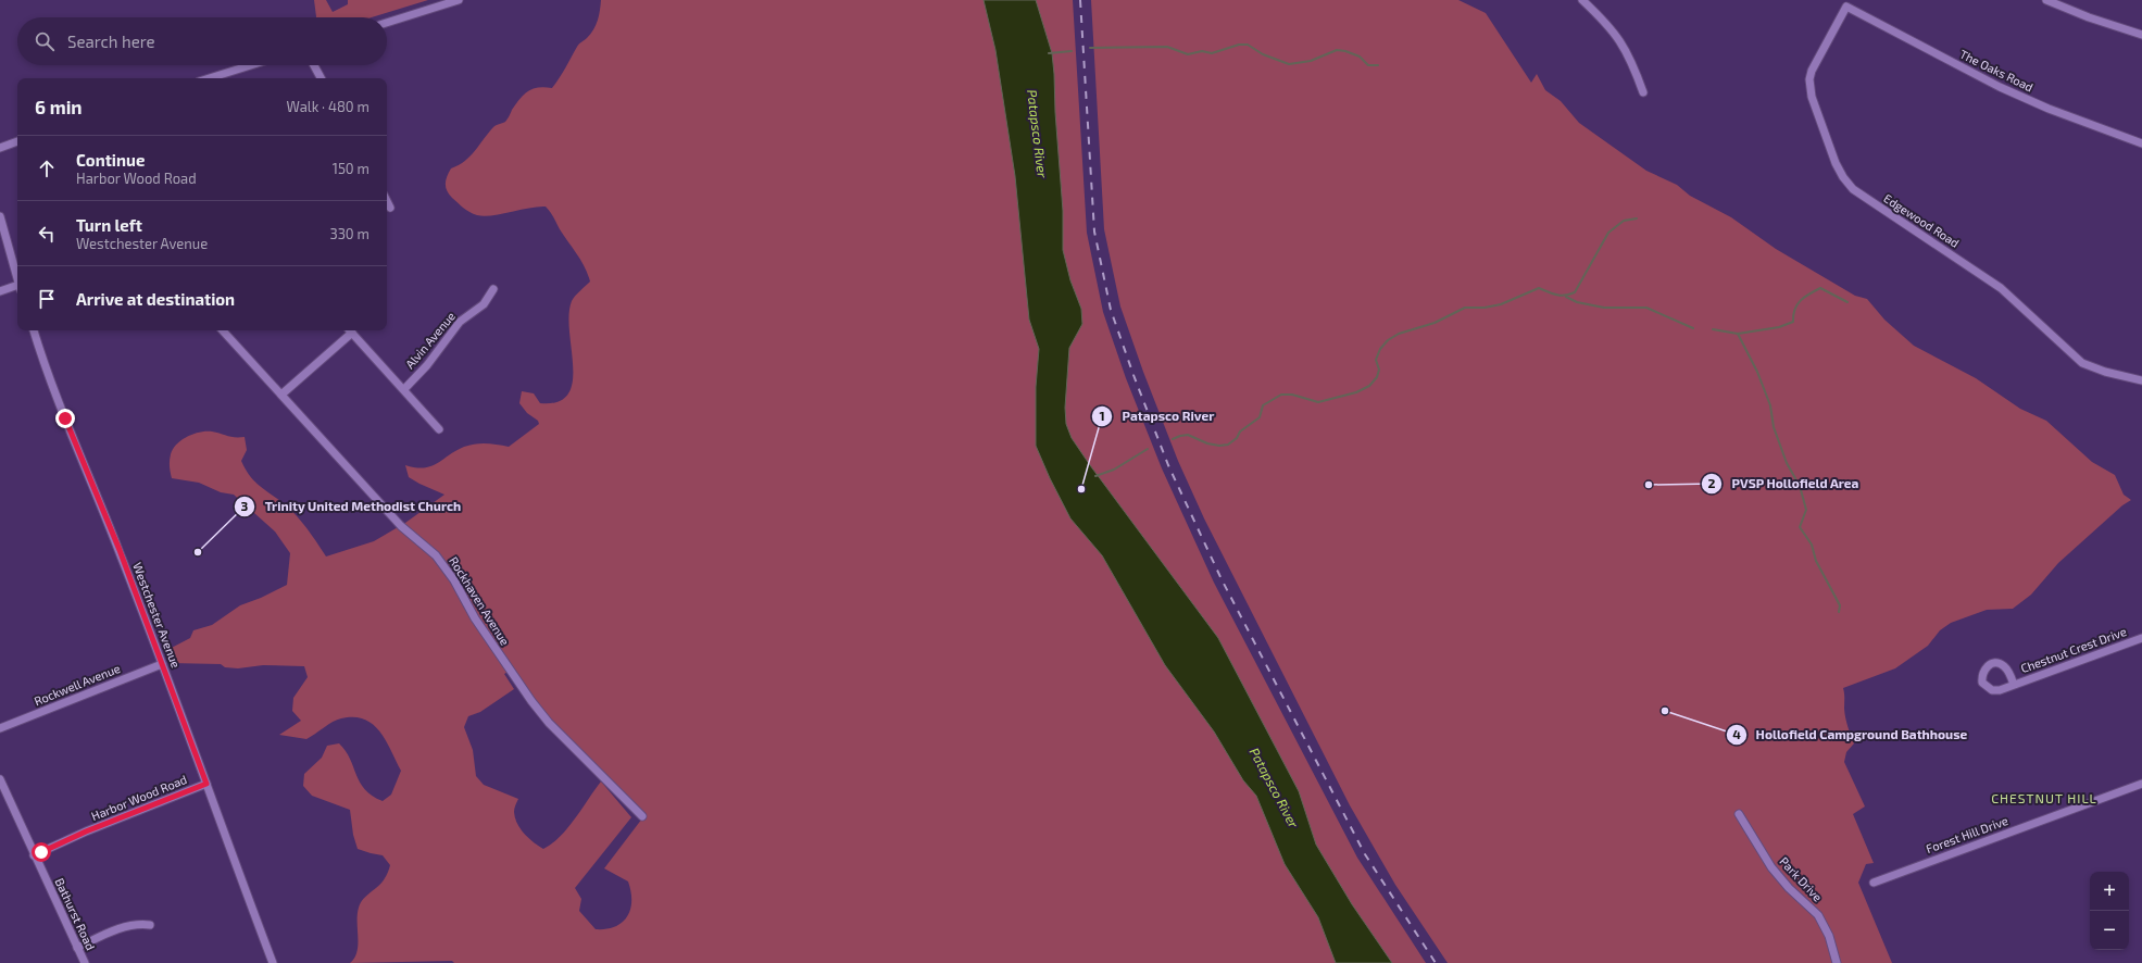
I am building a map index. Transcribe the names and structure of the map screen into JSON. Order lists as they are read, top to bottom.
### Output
{
  "streets": {
    "street": [
      "The Oaks Road",
      "Edgewood Road",
      "Alvin Avenue",
      "Rockhaven Avenue",
      "Westchester Avenue",
      "Chestnut Crest Drive",
      "Rockwell Avenue",
      "Harbor Wood Road",
      "Forest Hill Drive",
      "Park Drive",
      "Bathurst Road"
    ]
  },
  "crossings": [
    ["The Oaks Road", "Edgewood Road"],
    ["Westchester Avenue", "Rockwell Avenue"],
    ["Westchester Avenue", "Harbor Wood Road"],
    ["Harbor Wood Road", "Bathurst Road"]
  ],
  "districts": ["CHESTNUT HILL"],
  "water": ["Patapsco River"],
  "places": [
    "PVSP Hollofield Area",
    "Patapsco River",
    "Trinity United Methodist Church",
    "Hollofield Campground Bathhouse"
  ],
  "page": {
    "search": "Search here",
    "heading": ["6 min", "Walk · 480 m"],
    "list": [
      ["Continue", "Harbor Wood Road", "150 m"],
      ["Turn left", "Westchester Avenue", "330 m"],
      "Arrive at destination"
    ],
    "map_buttons": ["+", "−"]
  }
}
